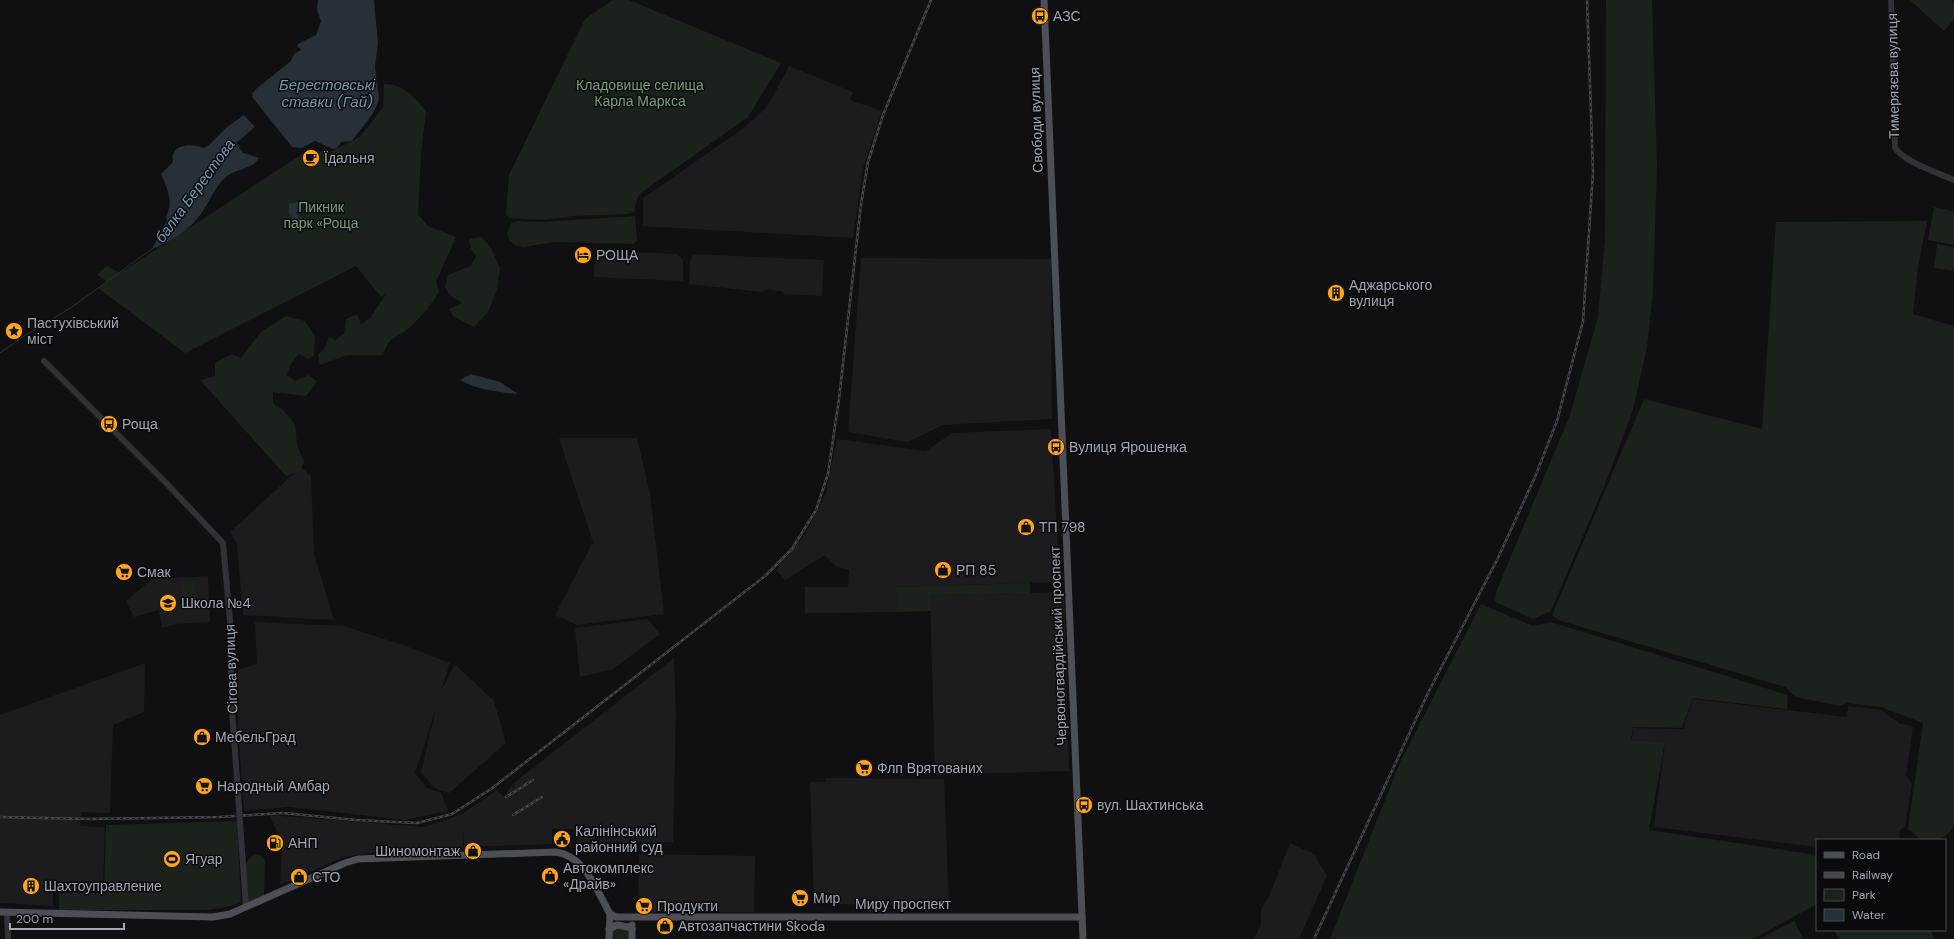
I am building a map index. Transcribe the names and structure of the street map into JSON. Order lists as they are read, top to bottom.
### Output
{
  "streets": {
    "main road": ["Свободи вулиця", "Червоногвардійський проспект", "Миру проспект"],
    "street": ["Тимерязєва вулиця", "Сігова вулиця"]
  },
  "crossings": [
    ["Свободи вулиця", "Червоногвардійський проспект"],
    ["Червоногвардійський проспект", "Миру проспект"]
  ],
  "water": ["Берестовські ставки (Гай)", "балка Берестова"],
  "parks": ["Кладовище селища Карла Маркса", "Пикник парк «Роща"],
  "places": {
    "bus stop": [
      "АЗС",
      "Роща",
      "Вулиця Ярошенка",
      "вул. Шахтинська"
    ],
    "cafe": ["Їдальня"],
    "hotel": ["РОЩА"],
    "building": ["Аджарського вулиця", "Шахтоуправление"],
    "place": ["Пастухівський міст"],
    "shop": [
      "ТП 798",
      "РП 85",
      "МебельГрад",
      "Шиномонтаж",
      "Автокомплекс «Драйв»",
      "СТО",
      "Автозапчастини Skoda"
    ],
    "supermarket": [
      "Смак",
      "Флп Врятованих",
      "Народный Амбар",
      "Мир",
      "Продукти"
    ],
    "school or university": ["Школа №4"],
    "public building": ["Калінінський районний суд"],
    "fuel station": ["АНП"],
    "sports": ["Ягуар"]
  },
  "legend": [
    "Road",
    "Railway",
    "Park",
    "Water"
  ],
  "scale_bar": "200 m"
}
